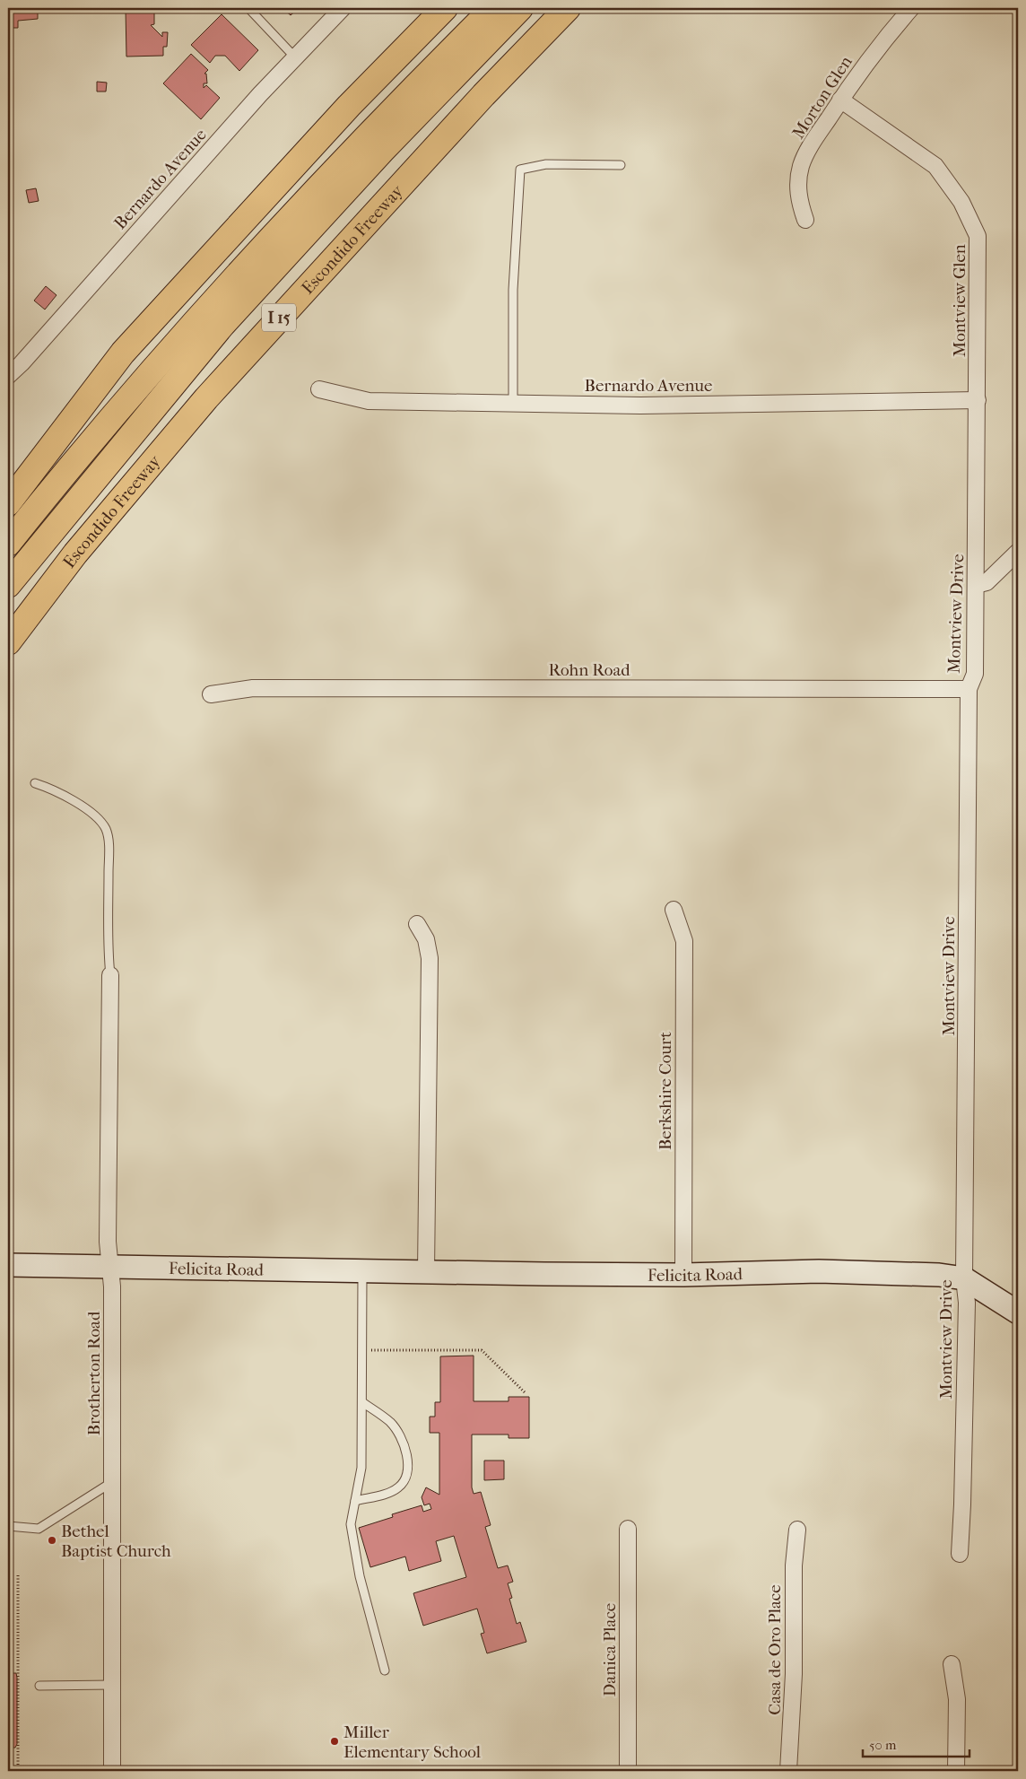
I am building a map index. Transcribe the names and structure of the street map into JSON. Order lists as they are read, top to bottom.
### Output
{
  "streets": {
    "highway": ["Escondido Freeway", "I 15"],
    "main road": ["Felicita Road"],
    "street": [
      "Morton Glen",
      "Bernardo Avenue",
      "Montview Glen",
      "Montview Drive",
      "Rohn Road",
      "Berkshire Court",
      "Brotherton Road",
      "Danica Place",
      "Casa de Oro Place"
    ]
  },
  "crossings": [
    ["Morton Glen", "Montview Glen"],
    ["Bernardo Avenue", "Montview Glen"],
    ["Bernardo Avenue", "Montview Drive"],
    ["Montview Glen", "Montview Drive"],
    ["Montview Drive", "Rohn Road"],
    ["Montview Drive", "Felicita Road"],
    ["Berkshire Court", "Felicita Road"],
    ["Felicita Road", "Brotherton Road"]
  ],
  "places": ["Bethel Baptist Church", "Miller Elementary School"],
  "scale_bar": "50 m"
}
